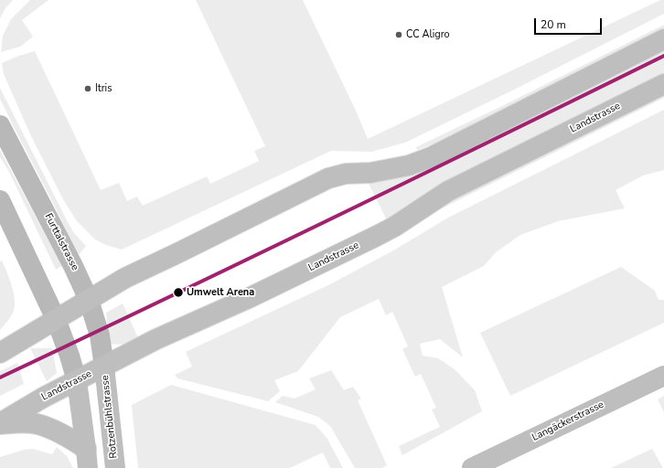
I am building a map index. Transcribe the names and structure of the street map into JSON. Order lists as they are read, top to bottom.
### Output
{
  "streets": {
    "main road": [
      "Landstrasse",
      "Furttalstrasse",
      "Rotzenbühlstrasse",
      "Langäckerstrasse"
    ]
  },
  "crossings": [
    ["Landstrasse", "Furttalstrasse"],
    ["Landstrasse", "Rotzenbühlstrasse"],
    ["Furttalstrasse", "Rotzenbühlstrasse"]
  ],
  "places": ["CC Aligro", "Itris", "Umwelt Arena"],
  "lines": ["tram line 20"],
  "scale_bar": "20 m"
}
